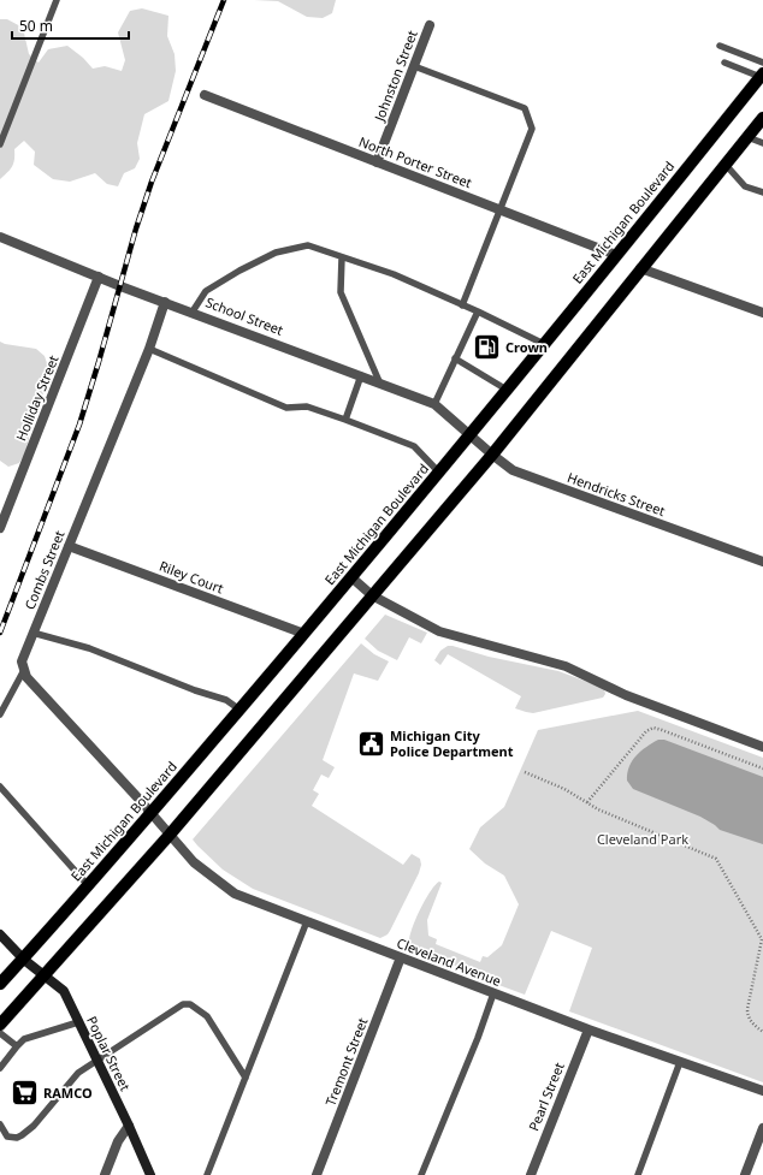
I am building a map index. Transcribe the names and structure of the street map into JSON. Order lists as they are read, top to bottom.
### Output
{
  "streets": {
    "main road": ["East Michigan Boulevard"],
    "street": [
      "Johnston Street",
      "North Porter Street",
      "School Street",
      "Holliday Street",
      "Hendricks Street",
      "Combs Street",
      "Riley Court",
      "Cleveland Avenue",
      "Poplar Street",
      "Tremont Street",
      "Pearl Street"
    ]
  },
  "crossings": [
    ["Johnston Street", "North Porter Street"],
    ["North Porter Street", "East Michigan Boulevard"],
    ["East Michigan Boulevard", "School Street"],
    ["East Michigan Boulevard", "Hendricks Street"],
    ["East Michigan Boulevard", "Riley Court"],
    ["East Michigan Boulevard", "Cleveland Avenue"],
    ["East Michigan Boulevard", "Poplar Street"],
    ["School Street", "Holliday Street"],
    ["School Street", "Hendricks Street"],
    ["School Street", "Combs Street"],
    ["Combs Street", "Riley Court"],
    ["Cleveland Avenue", "Tremont Street"],
    ["Cleveland Avenue", "Pearl Street"]
  ],
  "parks": ["Cleveland Park"],
  "places": {
    "fuel station": ["Crown"],
    "public building": ["Michigan City Police Department"],
    "supermarket": ["RAMCO"]
  },
  "scale_bar": "50 m"
}
